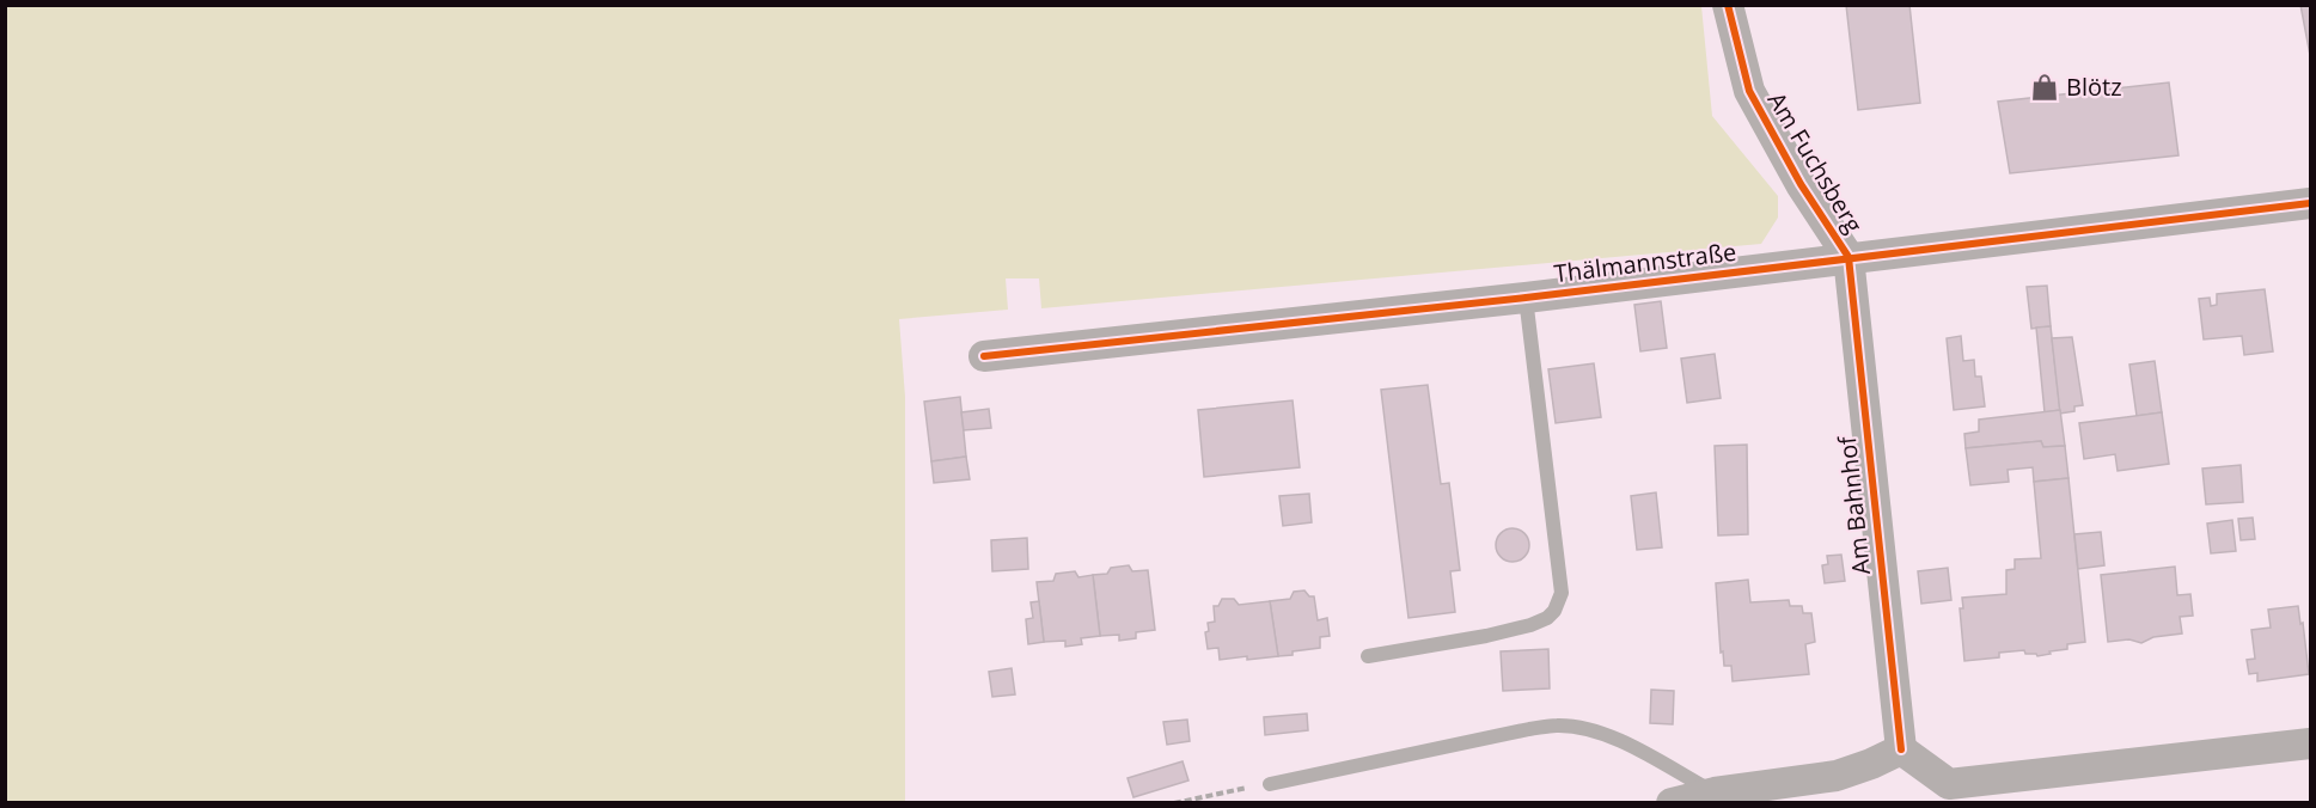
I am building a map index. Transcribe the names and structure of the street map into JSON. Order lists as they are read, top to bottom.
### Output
{
  "streets": {
    "street": ["Am Fuchsberg", "Thälmannstraße", "Am Bahnhof"]
  },
  "crossings": [
    ["Am Fuchsberg", "Thälmannstraße"],
    ["Am Fuchsberg", "Am Bahnhof"],
    ["Thälmannstraße", "Am Bahnhof"]
  ],
  "places": {
    "shop": ["Blötz"]
  }
}
